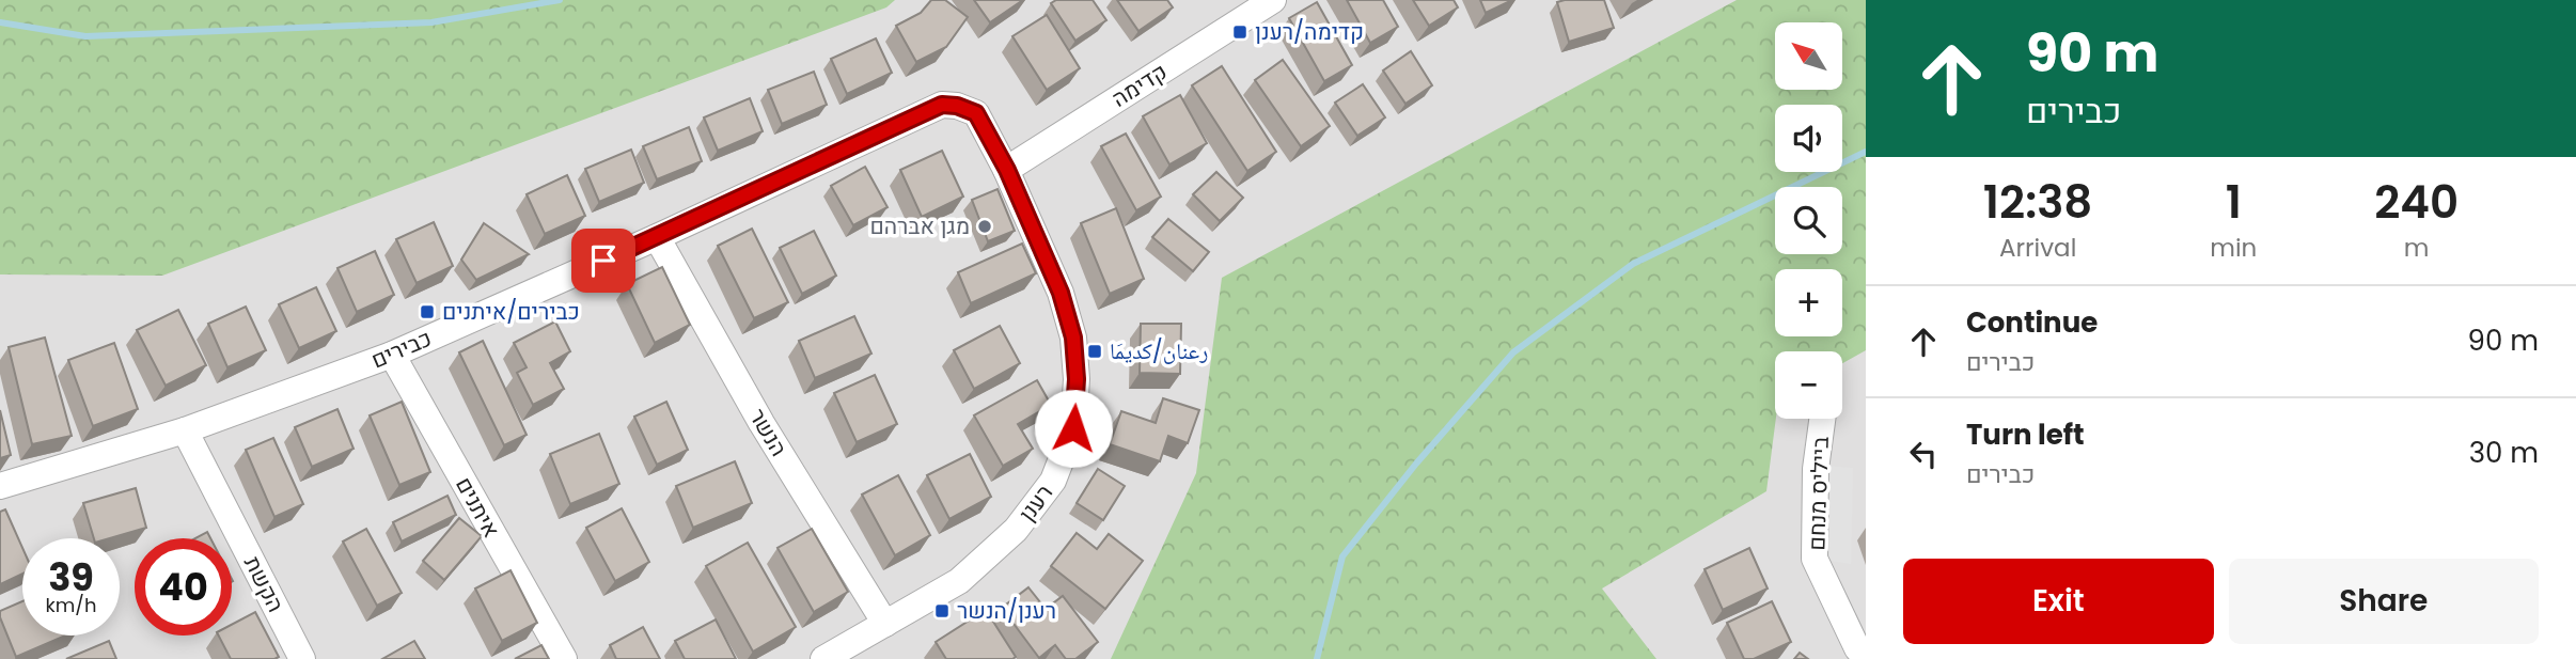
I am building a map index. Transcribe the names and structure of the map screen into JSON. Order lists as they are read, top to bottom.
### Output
{
  "streets": {
    "street": [
      "קדימה",
      "כבירים",
      "הנשר",
      "בייליס מנחם",
      "רענן",
      "איתנים",
      "הקשת"
    ]
  },
  "crossings": [
    ["קדימה", "כבירים"],
    ["קדימה", "רענן"],
    ["כבירים", "הנשר"],
    ["כבירים", "רענן"],
    ["כבירים", "איתנים"],
    ["כבירים", "הקשת"],
    ["הנשר", "רענן"]
  ],
  "places": {
    "transit": [
      "קדימה/רענן",
      "כבירים/איתנים",
      "رعنان/كديمَا",
      "רענן/הנשר"
    ],
    "other": ["מגן אברהם"]
  },
  "north": "top left",
  "page": {
    "turn": ["90 m", "כבירים"],
    "map_buttons": ["+", "−"],
    "eta": [
      "12:38",
      "Arrival",
      "1",
      "min",
      "240",
      "m"
    ],
    "list": [
      {
        "name": "Continue",
        "note": "כבירים",
        "value": "90 m"
      },
      {
        "name": "Turn left",
        "note": "כבירים",
        "value": "30 m"
      }
    ],
    "speed": "39 km/h",
    "limit": "40",
    "buttons": ["Exit", "Share"]
  }
}
